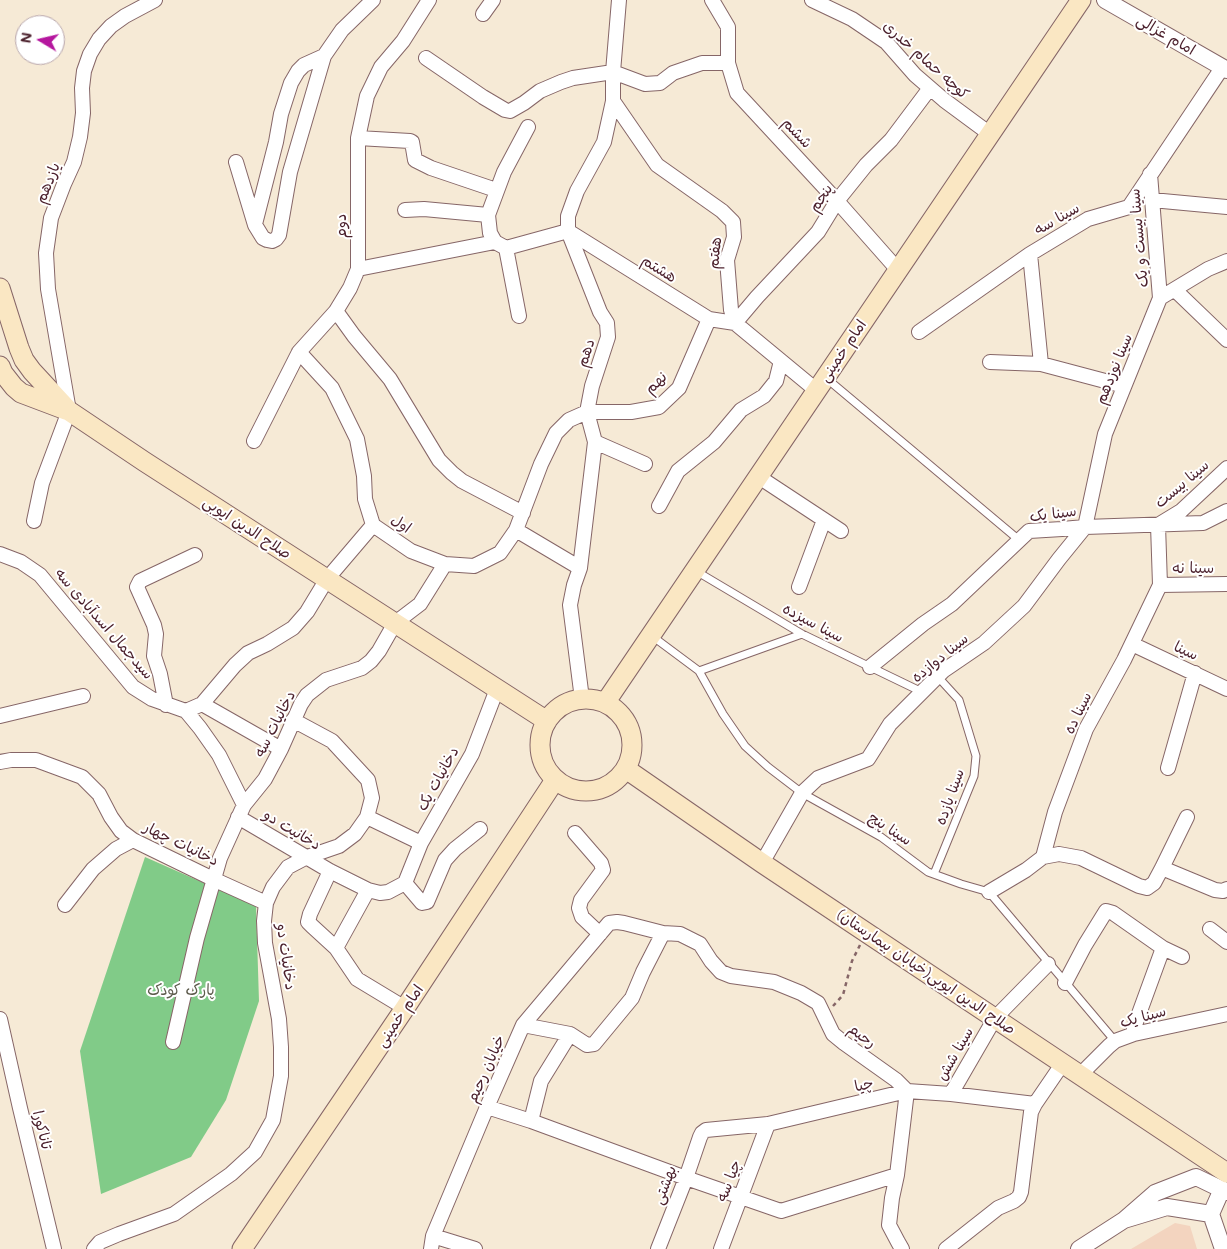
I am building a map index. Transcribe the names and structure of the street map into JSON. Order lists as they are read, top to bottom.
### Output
{
  "streets": {
    "main road": ["امام خمینی", "صلاح الدین ایوبی", "صلاح الدین ایوبی(خیابان بیمارستان)"],
    "street": [
      "امام غزالی",
      "کوچه حمام خدری",
      "ششم",
      "یازدهم",
      "پنجم",
      "سینا سه",
      "دوم",
      "سینا بیست و یک",
      "هفتم",
      "هشتم",
      "دهم",
      "سینا نوزدهم",
      "نهم",
      "سینا بیست",
      "سینا یک",
      "اول",
      "سینا نه",
      "سیدجمال اسدآبادی سه",
      "سینا",
      "سینا دوازده",
      "سینا ده",
      "دخانیات سه",
      "دخانیات یک",
      "دخانیت دو",
      "دخانیات چهار",
      "دخانیات دو",
      "رحیم",
      "سینا شش",
      "خیابان رحیم",
      "چیا",
      "تاناکورا",
      "چیا سه",
      "بهشتی"
    ],
    "lane": ["سینا سیزده", "سینا یازده", "سینا پنج"]
  },
  "crossings": [
    ["امام غزالی", "سینا سه"],
    ["کوچه حمام خدری", "پنجم"],
    ["کوچه حمام خدری", "امام خمینی"],
    ["ششم", "پنجم"],
    ["ششم", "امام خمینی"],
    ["یازدهم", "صلاح الدین ایوبی"],
    ["پنجم", "هفتم"],
    ["پنجم", "هشتم"],
    ["سینا سه", "سینا بیست و یک"],
    ["دوم", "اول"],
    ["سینا بیست و یک", "سینا نوزدهم"],
    ["هفتم", "هشتم"],
    ["هفتم", "دهم"],
    ["هشتم", "دهم"],
    ["هشتم", "نهم"],
    ["امام خمینی", "دهم"],
    ["امام خمینی", "صلاح الدین ایوبی"],
    ["امام خمینی", "سینا سیزده"],
    ["امام خمینی", "سینا پنج"],
    ["امام خمینی", "صلاح الدین ایوبی(خیابان بیمارستان)"],
    ["دهم", "نهم"],
    ["دهم", "اول"],
    ["دهم", "صلاح الدین ایوبی"],
    ["دهم", "صلاح الدین ایوبی(خیابان بیمارستان)"],
    ["سینا نوزدهم", "سینا یک"],
    ["سینا نوزدهم", "سینا دوازده"],
    ["نهم", "اول"],
    ["سینا بیست", "سینا یک"],
    ["سینا بیست", "سینا ده"],
    ["سینا یک", "سینا سیزده"],
    ["سینا یک", "سینا دوازده"],
    ["سینا یک", "سینا ده"],
    ["سینا یک", "صلاح الدین ایوبی(خیابان بیمارستان)"],
    ["اول", "دخانیات سه"],
    ["صلاح الدین ایوبی", "دخانیات سه"],
    ["صلاح الدین ایوبی", "دخانیات یک"],
    ["صلاح الدین ایوبی", "صلاح الدین ایوبی(خیابان بیمارستان)"],
    ["سینا نه", "سینا ده"],
    ["سینا سیزده", "سینا دوازده"],
    ["سینا", "سینا ده"],
    ["سینا دوازده", "سینا یازده"],
    ["سینا دوازده", "سینا پنج"],
    ["سینا دوازده", "صلاح الدین ایوبی(خیابان بیمارستان)"],
    ["دخانیات سه", "دخانیت دو"],
    ["دخانیات سه", "دخانیات چهار"],
    ["دخانیات سه", "دخانیات دو"],
    ["سینا یازده", "سینا پنج"],
    ["دخانیت دو", "دخانیات دو"],
    ["دخانیات چهار", "دخانیات دو"],
    ["صلاح الدین ایوبی(خیابان بیمارستان)", "سینا شش"],
    ["رحیم", "خیابان رحیم"],
    ["رحیم", "چیا"],
    ["سینا شش", "چیا"],
    ["چیا", "چیا سه"],
    ["چیا", "بهشتی"]
  ],
  "parks": ["پارک کودک"],
  "north": "left"
}
